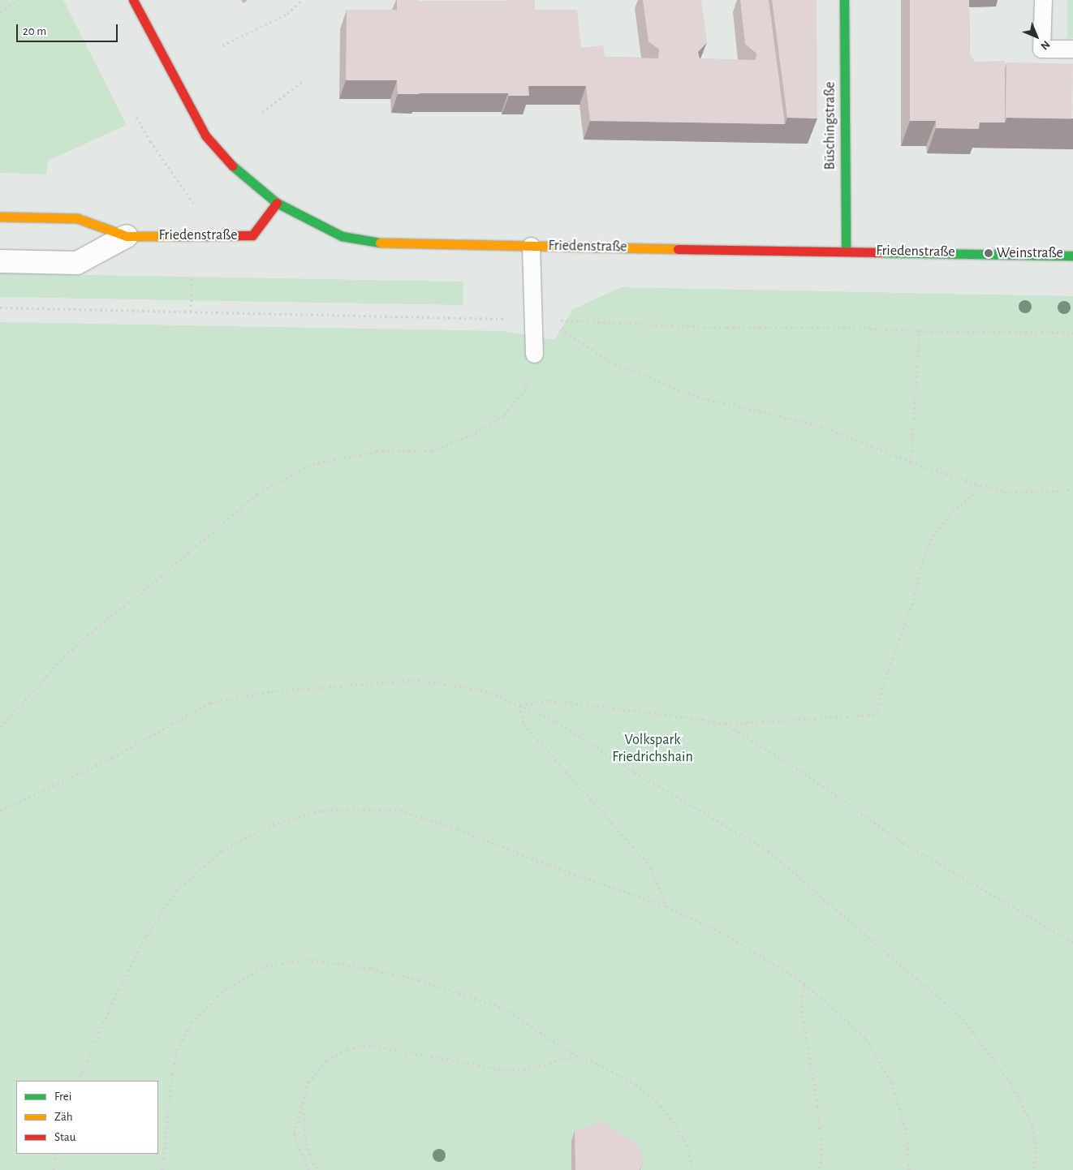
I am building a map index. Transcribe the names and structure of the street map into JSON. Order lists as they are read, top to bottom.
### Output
{
  "streets": {
    "street": ["Büschingstraße", "Friedenstraße"]
  },
  "crossings": [
    ["Büschingstraße", "Friedenstraße"]
  ],
  "parks": ["Volkspark Friedrichshain"],
  "places": ["Weinstraße"],
  "legend": ["Frei", "Zäh", "Stau"],
  "scale_bar": "20 m",
  "north": "bottom right"
}
